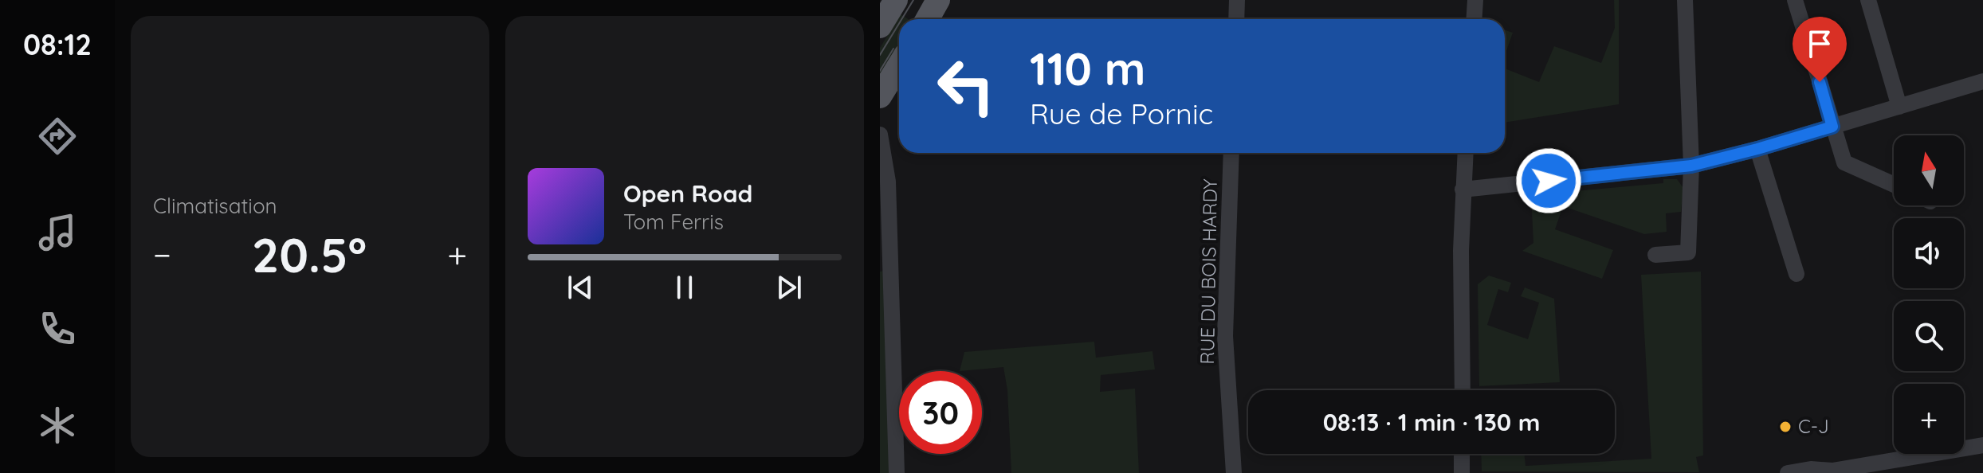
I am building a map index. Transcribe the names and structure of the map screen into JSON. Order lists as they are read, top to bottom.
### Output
{
  "streets": {
    "street": ["RUE DU BOIS HARDY"]
  },
  "places": ["C-J"],
  "north": "top",
  "page": {
    "tabs": "08:12",
    "tile": "Climatisation",
    "turn": ["110 m", "Rue de Pornic"],
    "map_buttons": "+",
    "song": ["Open Road", "Tom Ferris"],
    "heat": ["−", "20.5°", "+"],
    "limit": "30",
    "trip": "08:13 · 1 min · 130 m"
  }
}
